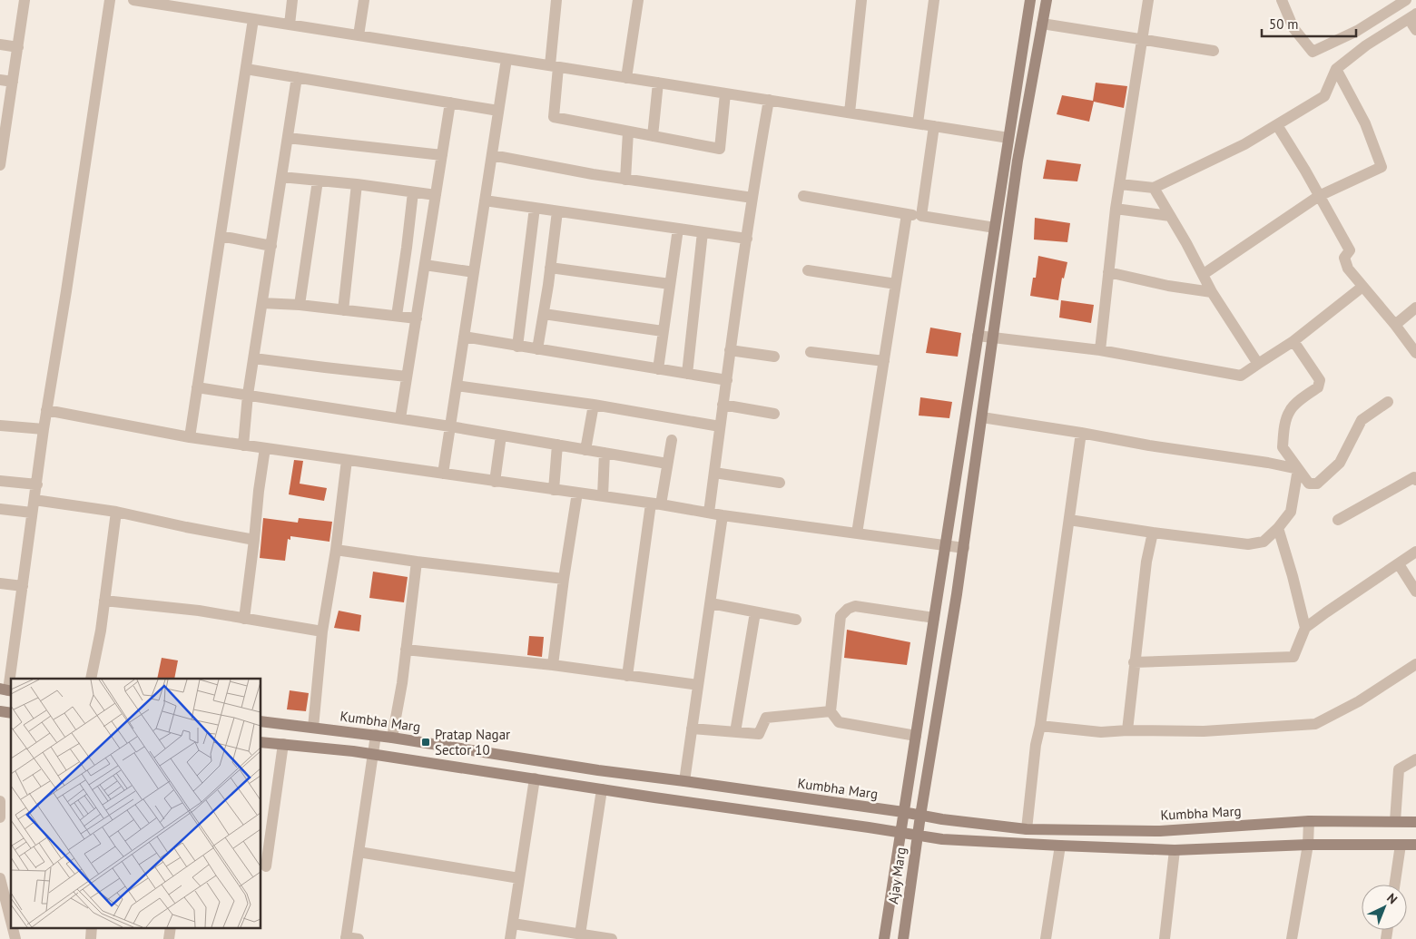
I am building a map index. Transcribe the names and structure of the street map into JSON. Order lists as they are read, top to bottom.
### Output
{
  "streets": {
    "street": ["Kumbha Marg", "Ajay Marg"]
  },
  "crossings": [
    ["Kumbha Marg", "Ajay Marg"]
  ],
  "places": {
    "transit": ["Pratap Nagar Sector 10"]
  },
  "scale_bar": "50 m",
  "north": "top right"
}
